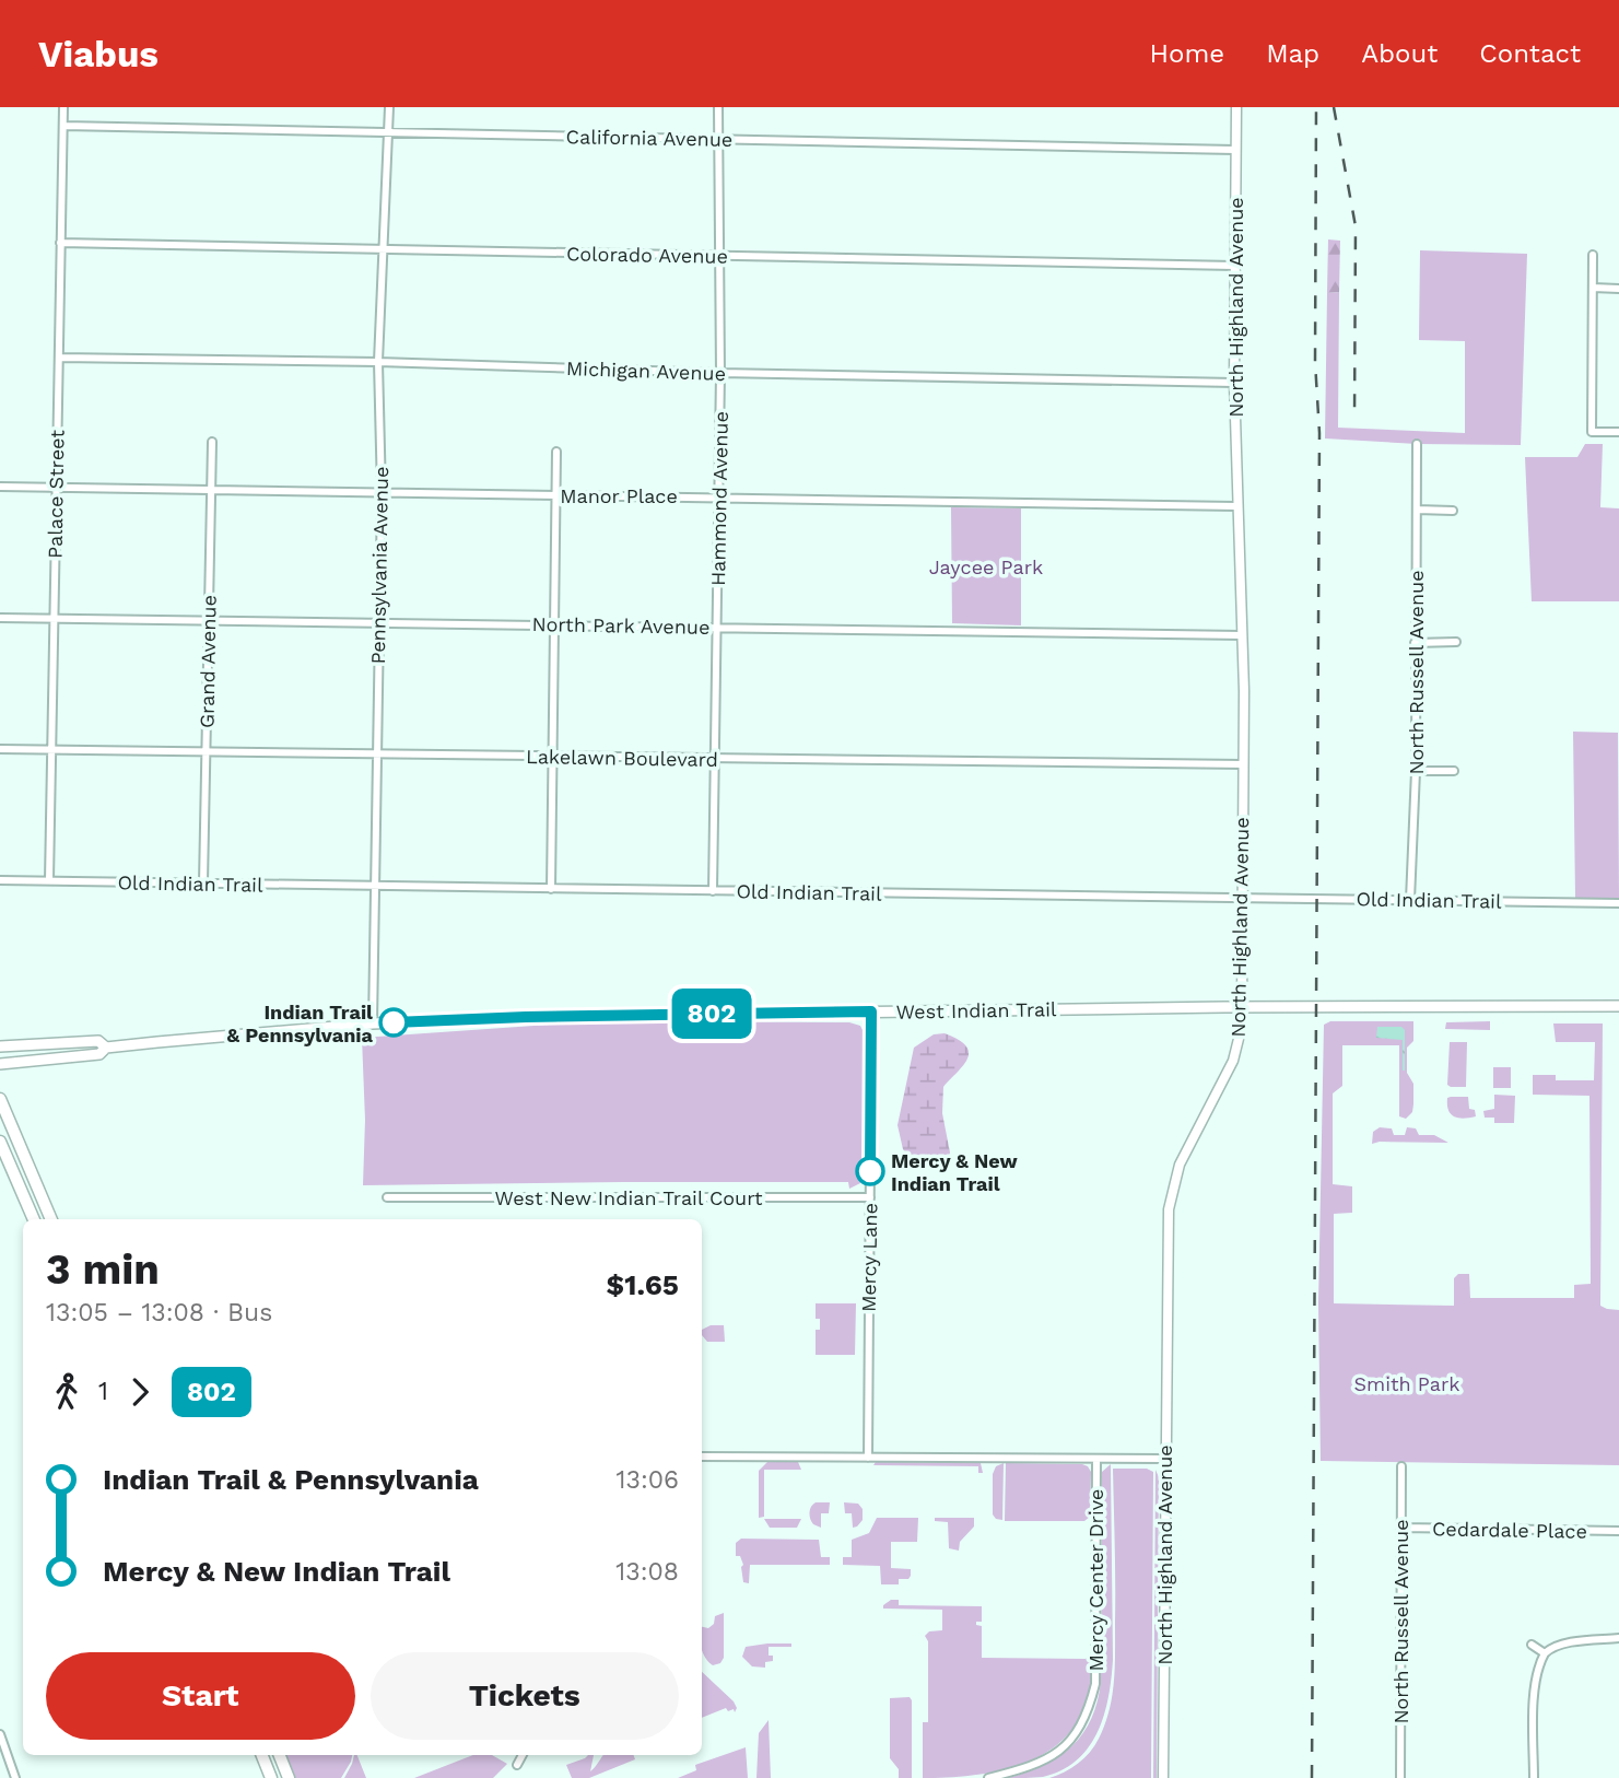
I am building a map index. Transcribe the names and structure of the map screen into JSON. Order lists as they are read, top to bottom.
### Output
{
  "streets": {
    "main road": ["West Indian Trail"],
    "street": [
      "California Avenue",
      "Colorado Avenue",
      "North Highland Avenue",
      "Michigan Avenue",
      "Palace Street",
      "Manor Place",
      "Hammond Avenue",
      "Pennsylvania Avenue",
      "North Park Avenue",
      "Grand Avenue",
      "North Russell Avenue",
      "Lakelawn Boulevard",
      "Old Indian Trail",
      "West New Indian Trail Court",
      "Mercy Lane",
      "Cedardale Place",
      "Mercy Center Drive"
    ]
  },
  "crossings": [
    ["California Avenue", "North Highland Avenue"],
    ["California Avenue", "Palace Street"],
    ["California Avenue", "Hammond Avenue"],
    ["California Avenue", "Pennsylvania Avenue"],
    ["Colorado Avenue", "North Highland Avenue"],
    ["Colorado Avenue", "Palace Street"],
    ["Colorado Avenue", "Hammond Avenue"],
    ["Colorado Avenue", "Pennsylvania Avenue"],
    ["North Highland Avenue", "Michigan Avenue"],
    ["North Highland Avenue", "Manor Place"],
    ["North Highland Avenue", "North Park Avenue"],
    ["North Highland Avenue", "Lakelawn Boulevard"],
    ["North Highland Avenue", "Old Indian Trail"],
    ["North Highland Avenue", "West Indian Trail"],
    ["Michigan Avenue", "Palace Street"],
    ["Michigan Avenue", "Hammond Avenue"],
    ["Michigan Avenue", "Pennsylvania Avenue"],
    ["Palace Street", "Manor Place"],
    ["Palace Street", "North Park Avenue"],
    ["Palace Street", "Lakelawn Boulevard"],
    ["Palace Street", "Old Indian Trail"],
    ["Manor Place", "Hammond Avenue"],
    ["Manor Place", "Pennsylvania Avenue"],
    ["Manor Place", "Grand Avenue"],
    ["Hammond Avenue", "North Park Avenue"],
    ["Hammond Avenue", "Lakelawn Boulevard"],
    ["Hammond Avenue", "Old Indian Trail"],
    ["Pennsylvania Avenue", "North Park Avenue"],
    ["Pennsylvania Avenue", "Lakelawn Boulevard"],
    ["Pennsylvania Avenue", "Old Indian Trail"],
    ["Pennsylvania Avenue", "West Indian Trail"],
    ["North Park Avenue", "Grand Avenue"],
    ["Grand Avenue", "Lakelawn Boulevard"],
    ["Grand Avenue", "Old Indian Trail"],
    ["North Russell Avenue", "Old Indian Trail"],
    ["North Russell Avenue", "Cedardale Place"],
    ["West Indian Trail", "Mercy Lane"],
    ["West New Indian Trail Court", "Mercy Lane"]
  ],
  "parks": ["Jaycee Park", "Smith Park"],
  "places": ["Indian Trail & Pennsylvania", "Mercy & New Indian Trail"],
  "lines": ["bus line 802"],
  "page": {
    "header": "Viabus",
    "nav": [
      "Home",
      "Map",
      "About",
      "Contact"
    ],
    "on_map": "802",
    "heading": ["3 min", "13:05 – 13:08 · Bus", "$1.65"],
    "legs": ["1", "802"],
    "list": [
      {
        "name": "Indian Trail & Pennsylvania",
        "value": "13:06"
      },
      {
        "name": "Mercy & New Indian Trail",
        "value": "13:08"
      }
    ],
    "buttons": ["Start", "Tickets"]
  }
}
